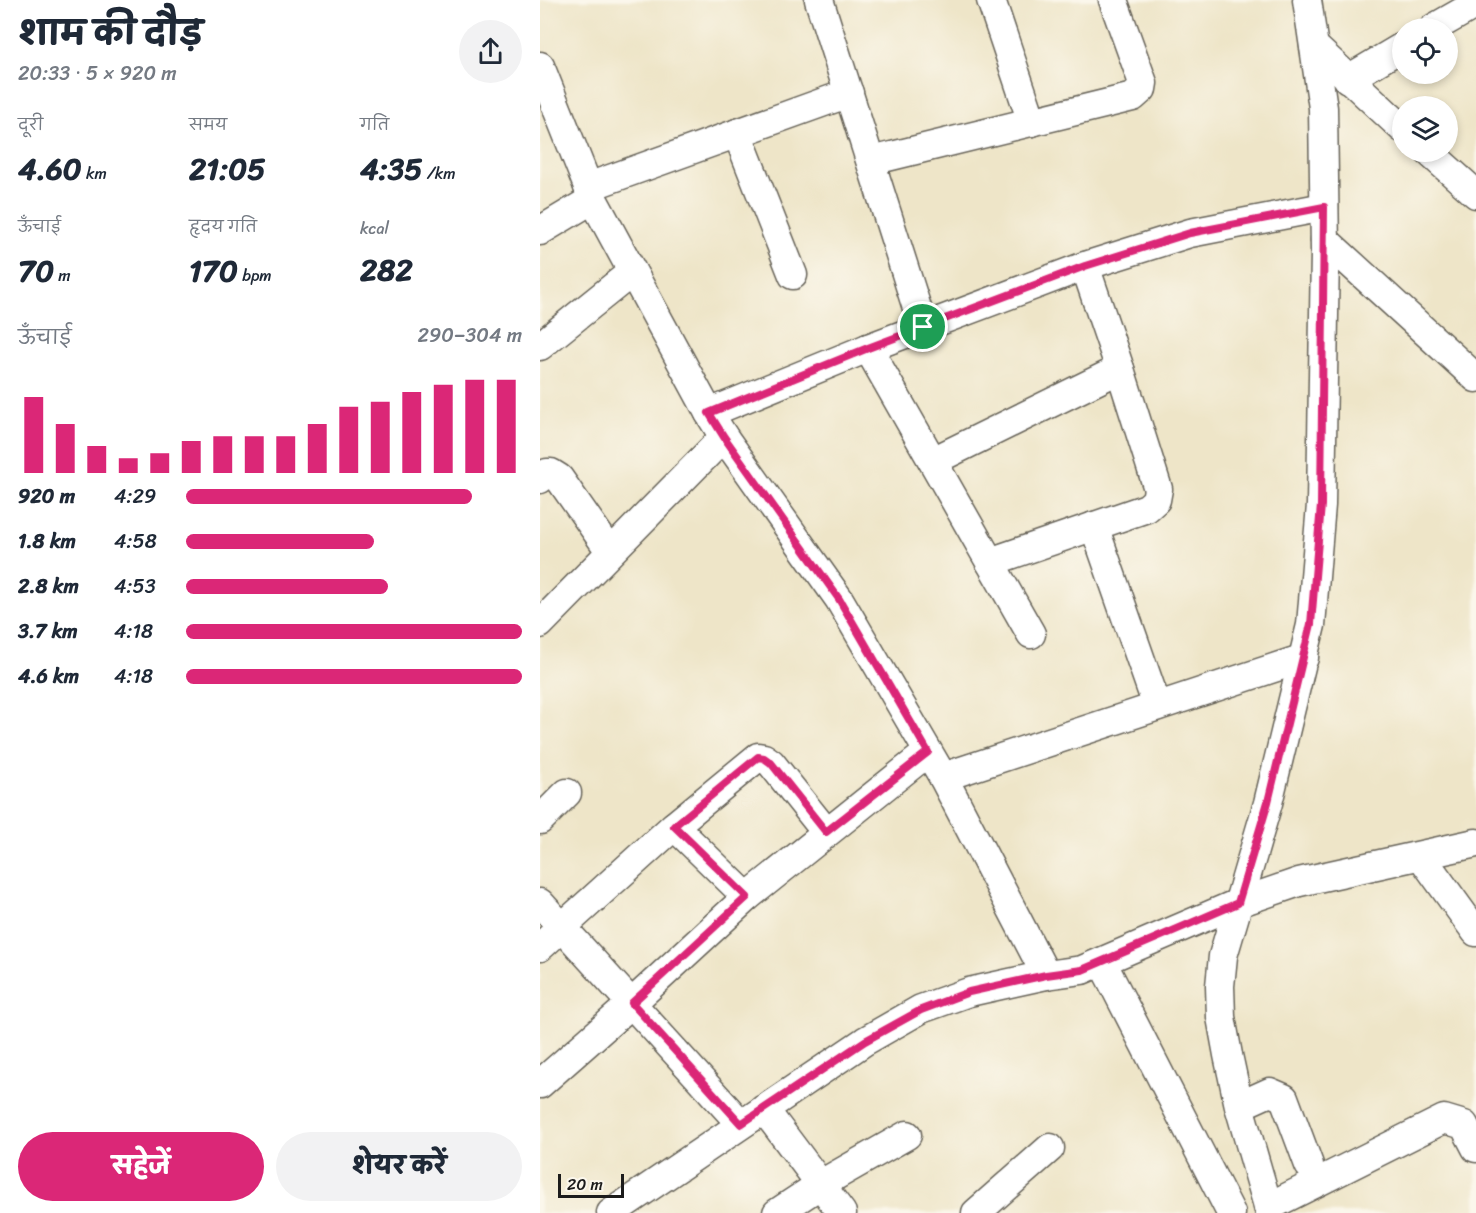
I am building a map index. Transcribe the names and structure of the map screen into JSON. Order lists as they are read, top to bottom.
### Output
{
  "scale_bar": "20 m",
  "page": {
    "heading": ["शाम की दौड़", "20:33 · 5 × 920 m"],
    "stats": [
      ["दूरी", "4.60 km"],
      ["समय", "21:05"],
      ["गति", "4:35 /km"],
      ["ऊँचाई", "70 m"],
      ["हृदय गति", "170 bpm"],
      ["kcal", "282"]
    ],
    "chart": ["ऊँचाई", "290–304 m"],
    "list": [
      {
        "name": "920 m",
        "note": "4:29"
      },
      {
        "name": "1.8 km",
        "note": "4:58"
      },
      {
        "name": "2.8 km",
        "note": "4:53"
      },
      {
        "name": "3.7 km",
        "note": "4:18"
      },
      {
        "name": "4.6 km",
        "note": "4:18"
      }
    ],
    "buttons": ["सहेजें", "शेयर करें"],
    "scale": "20 m"
  }
}
